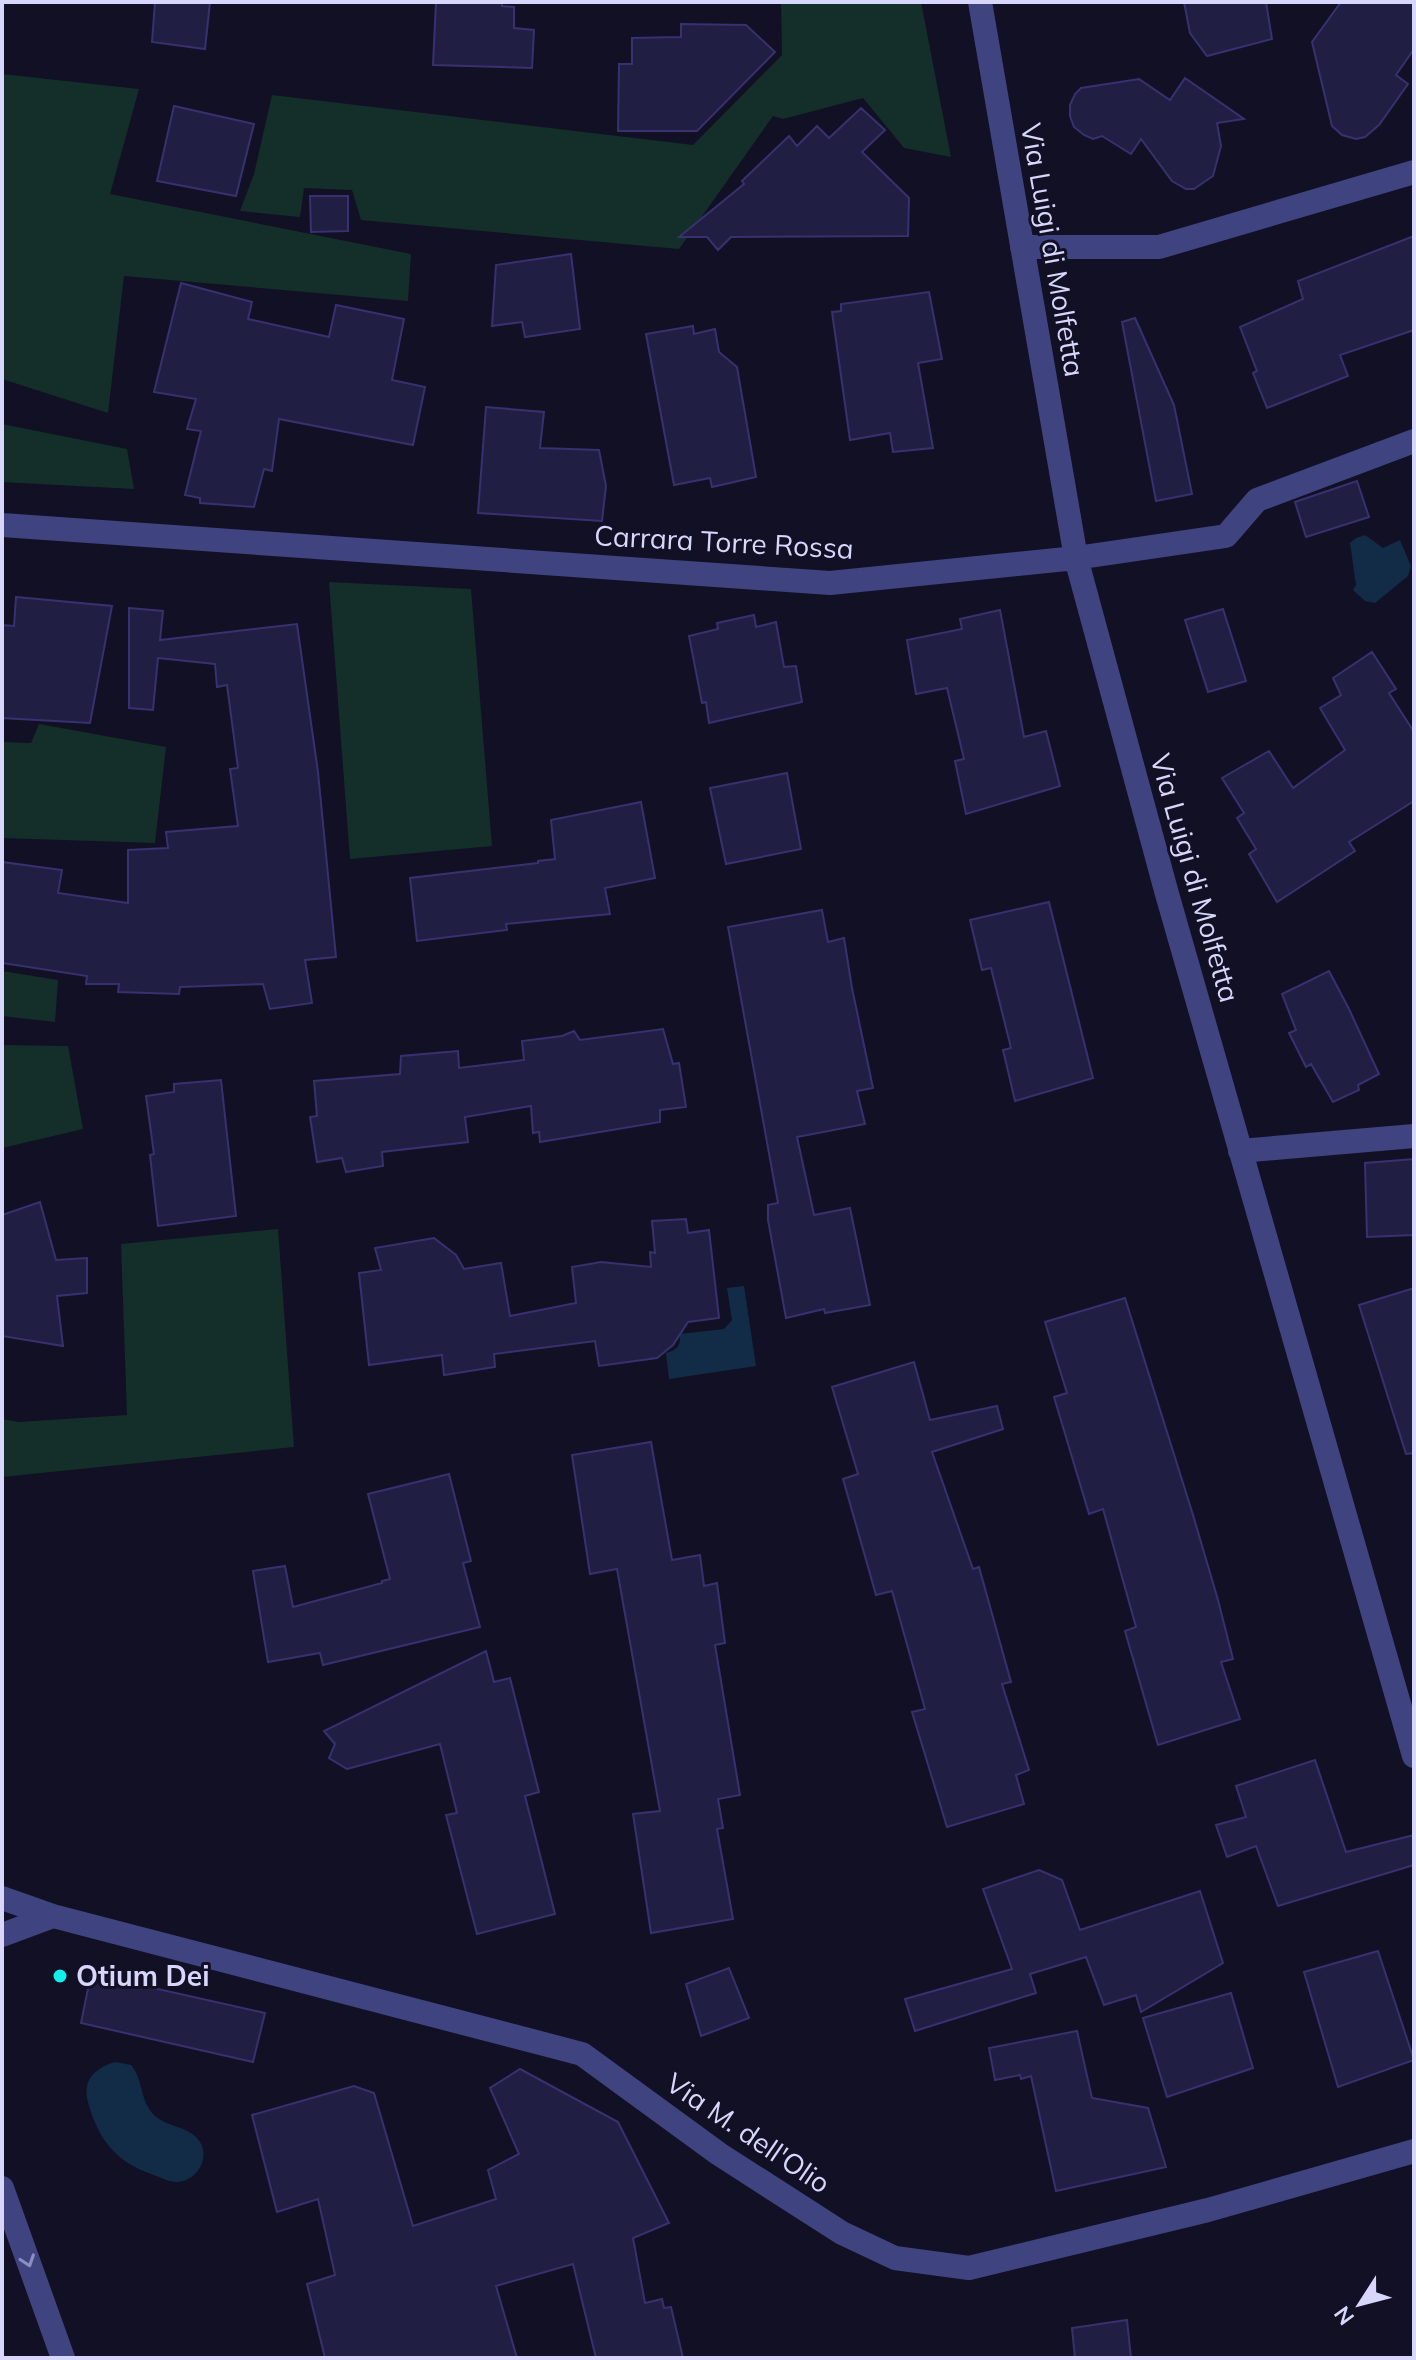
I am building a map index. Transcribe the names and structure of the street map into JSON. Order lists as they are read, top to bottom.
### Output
{
  "streets": {
    "street": ["Via Luigi di Molfetta", "Carrara Torre Rossa", "Via M. dell'Olio"]
  },
  "crossings": [
    ["Via Luigi di Molfetta", "Carrara Torre Rossa"]
  ],
  "places": ["Otium Dei"],
  "north": "bottom left"
}
